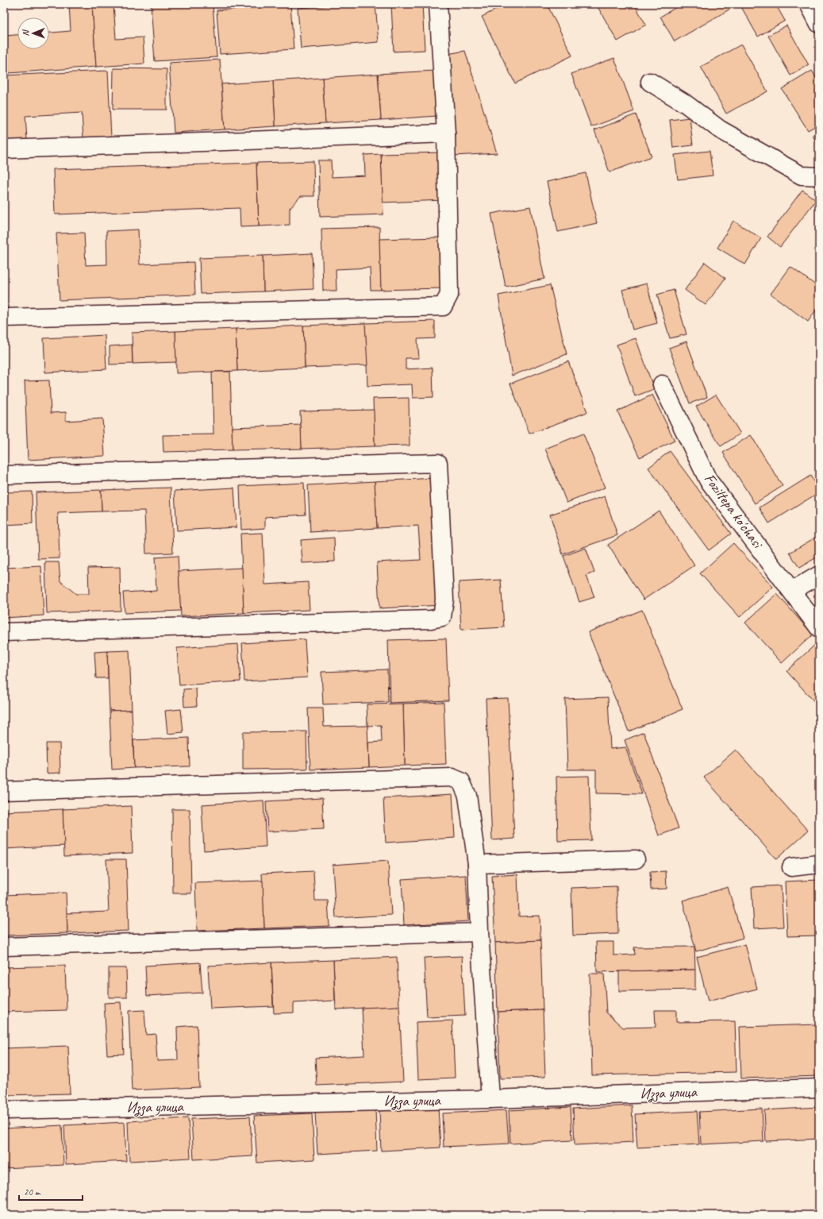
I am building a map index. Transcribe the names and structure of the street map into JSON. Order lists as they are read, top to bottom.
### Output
{
  "streets": {
    "street": ["Foziltepa ko'chasi", "Изза улица"]
  },
  "scale_bar": "20 m",
  "north": "left"
}
